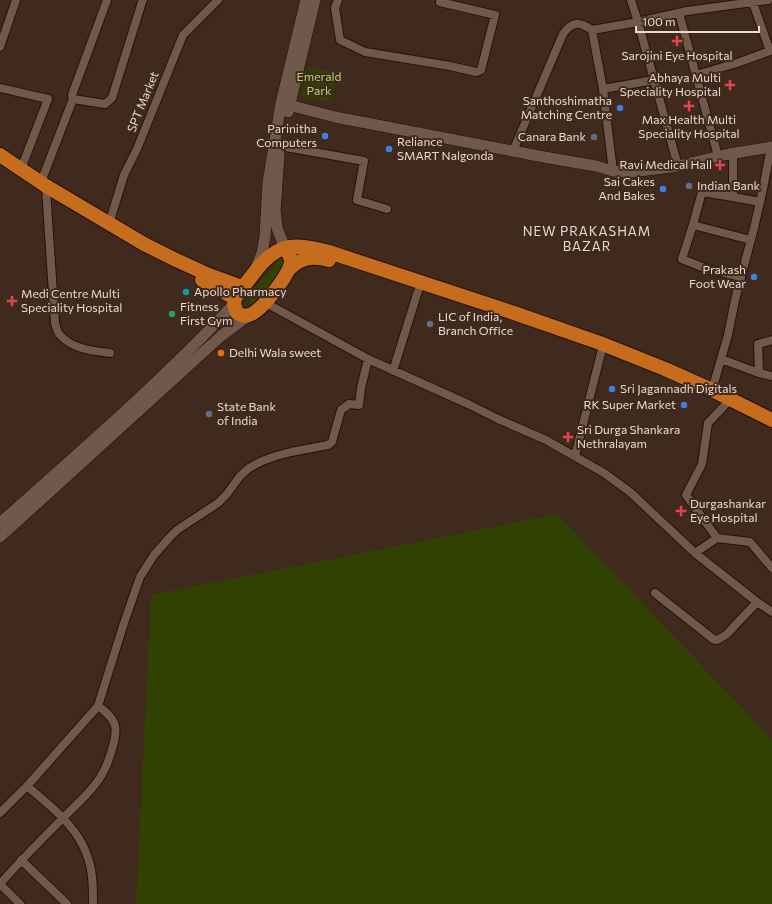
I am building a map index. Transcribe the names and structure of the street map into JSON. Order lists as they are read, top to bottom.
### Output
{
  "streets": {
    "street": ["SPT Market"]
  },
  "districts": ["NEW PRAKASHAM BAZAR"],
  "parks": ["Emerald Park"],
  "places": {
    "health": [
      "Sarojini Eye Hospital",
      "Abhaya Multi Speciality Hospital",
      "Max Health Multi Speciality Hospital",
      "Ravi Medical Hall",
      "Medi Centre Multi Speciality Hospital",
      "Sri Durga Shankara Nethralayam",
      "Durgashankar Eye Hospital"
    ],
    "other": [
      "Santhoshimatha Matching Centre",
      "Parinitha Computers",
      "Canara Bank",
      "Reliance SMART Nalgonda",
      "Indian Bank",
      "Sai Cakes And Bakes",
      "Prakash Foot Wear",
      "Apollo Pharmacy",
      "Fitness First Gym",
      "LIC of India, Branch Office",
      "Delhi Wala sweet",
      "Sri Jagannadh Digitals",
      "RK Super Market",
      "State Bank of India"
    ]
  },
  "scale_bar": "100 m"
}
